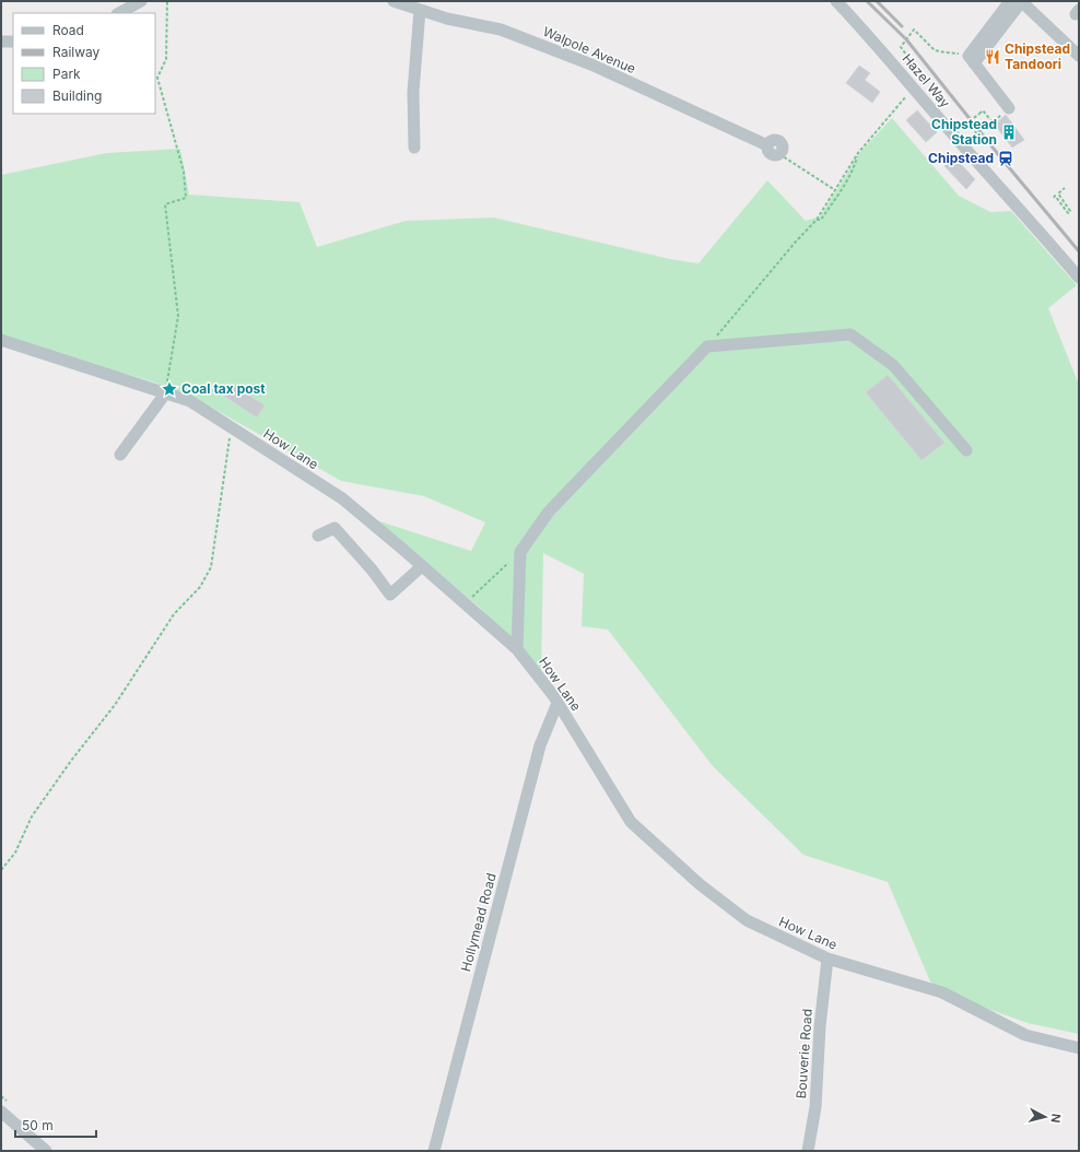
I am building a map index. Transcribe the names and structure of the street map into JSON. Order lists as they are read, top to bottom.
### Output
{
  "streets": {
    "street": [
      "Walpole Avenue",
      "Hazel Way",
      "How Lane",
      "Hollymead Road",
      "Bouverie Road"
    ]
  },
  "crossings": [
    ["How Lane", "Hollymead Road"],
    ["How Lane", "Bouverie Road"]
  ],
  "places": {
    "restaurant": ["Chipstead Tandoori"],
    "building": ["Chipstead Station"],
    "station": ["Chipstead"],
    "place": ["Coal tax post"]
  },
  "legend": [
    "Road",
    "Railway",
    "Park",
    "Building"
  ],
  "scale_bar": "50 m",
  "north": "right"
}
